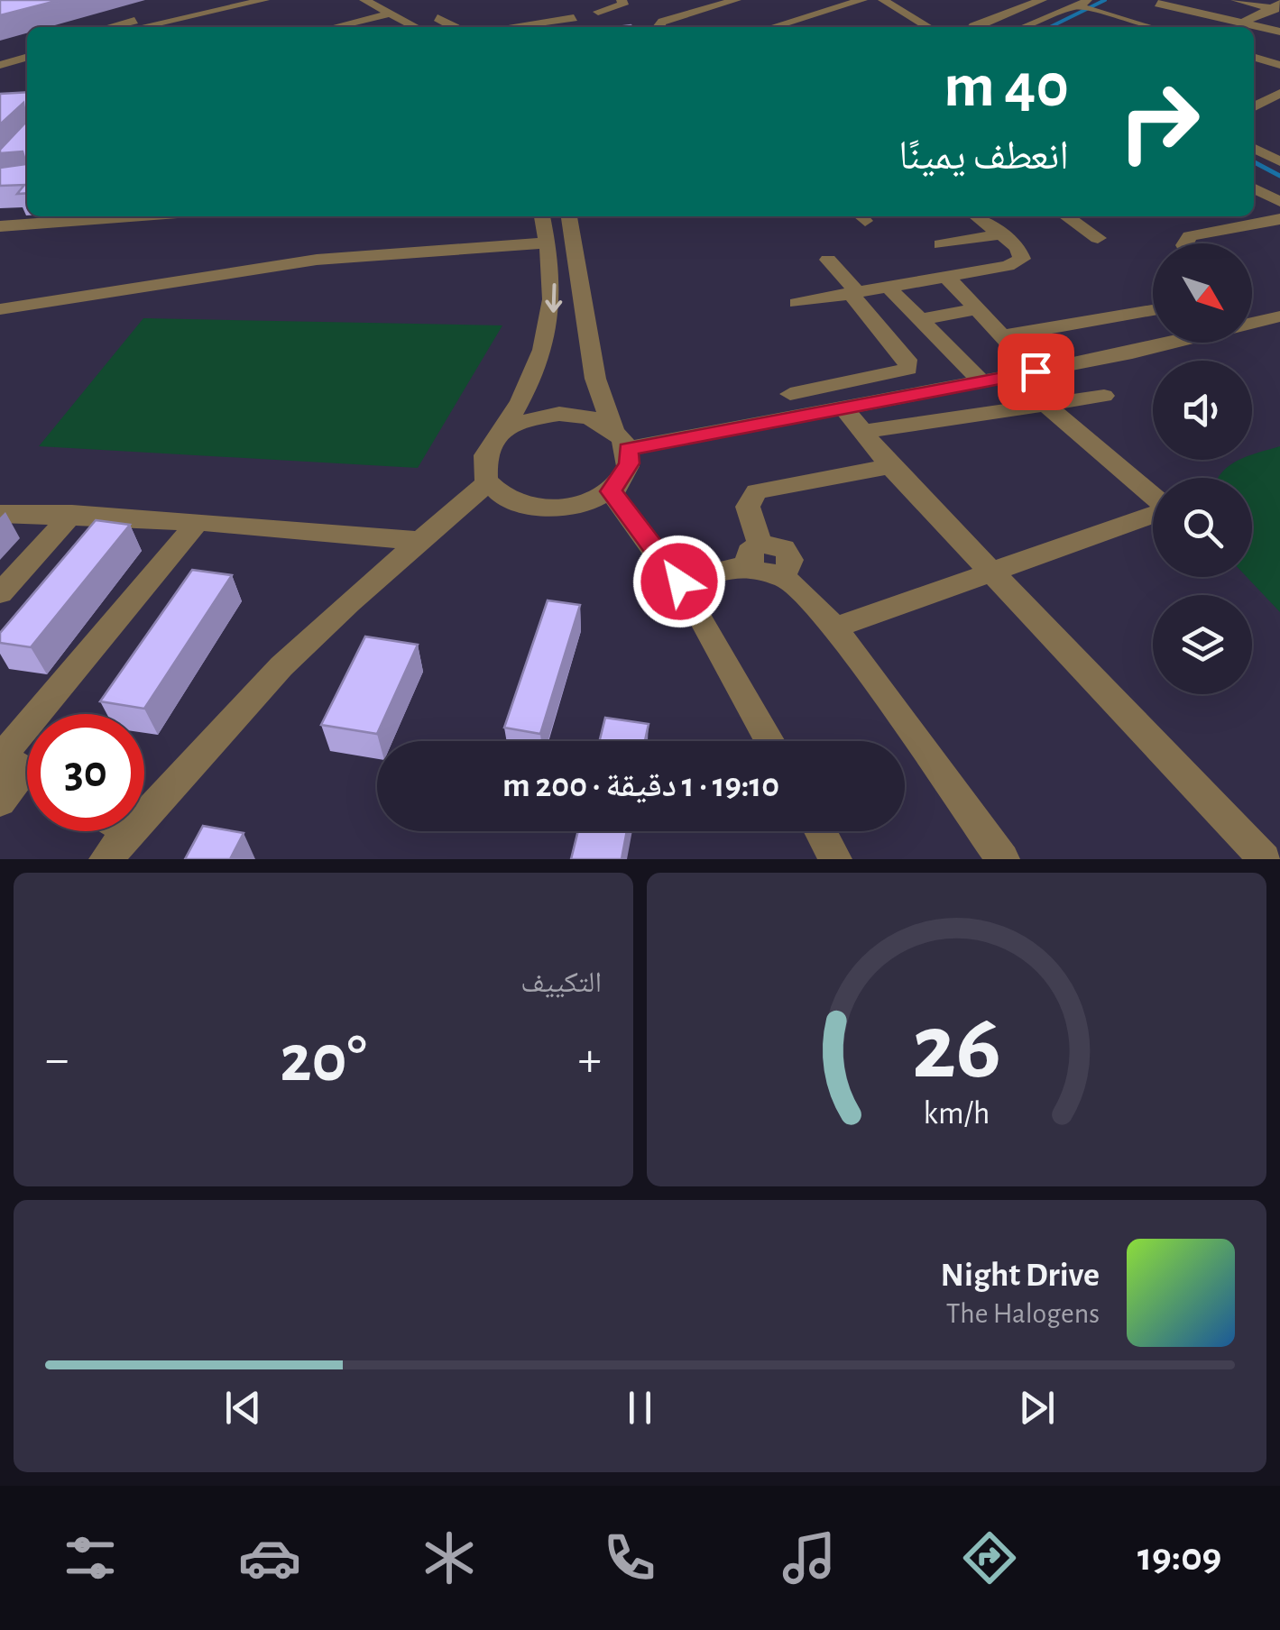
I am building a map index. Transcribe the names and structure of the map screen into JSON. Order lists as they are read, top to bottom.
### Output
{
  "north": "bottom right",
  "page": {
    "turn": ["40 m", "انعطف يمينًا"],
    "limit": "30",
    "trip": "19:10 · 1 دقيقة · 200 m",
    "tile": "التكييف",
    "heat": ["−", "20°", "+"],
    "song": ["Night Drive", "The Halogens"],
    "tabs": "19:09",
    "gauge": ["26", "km/h"]
  }
}
